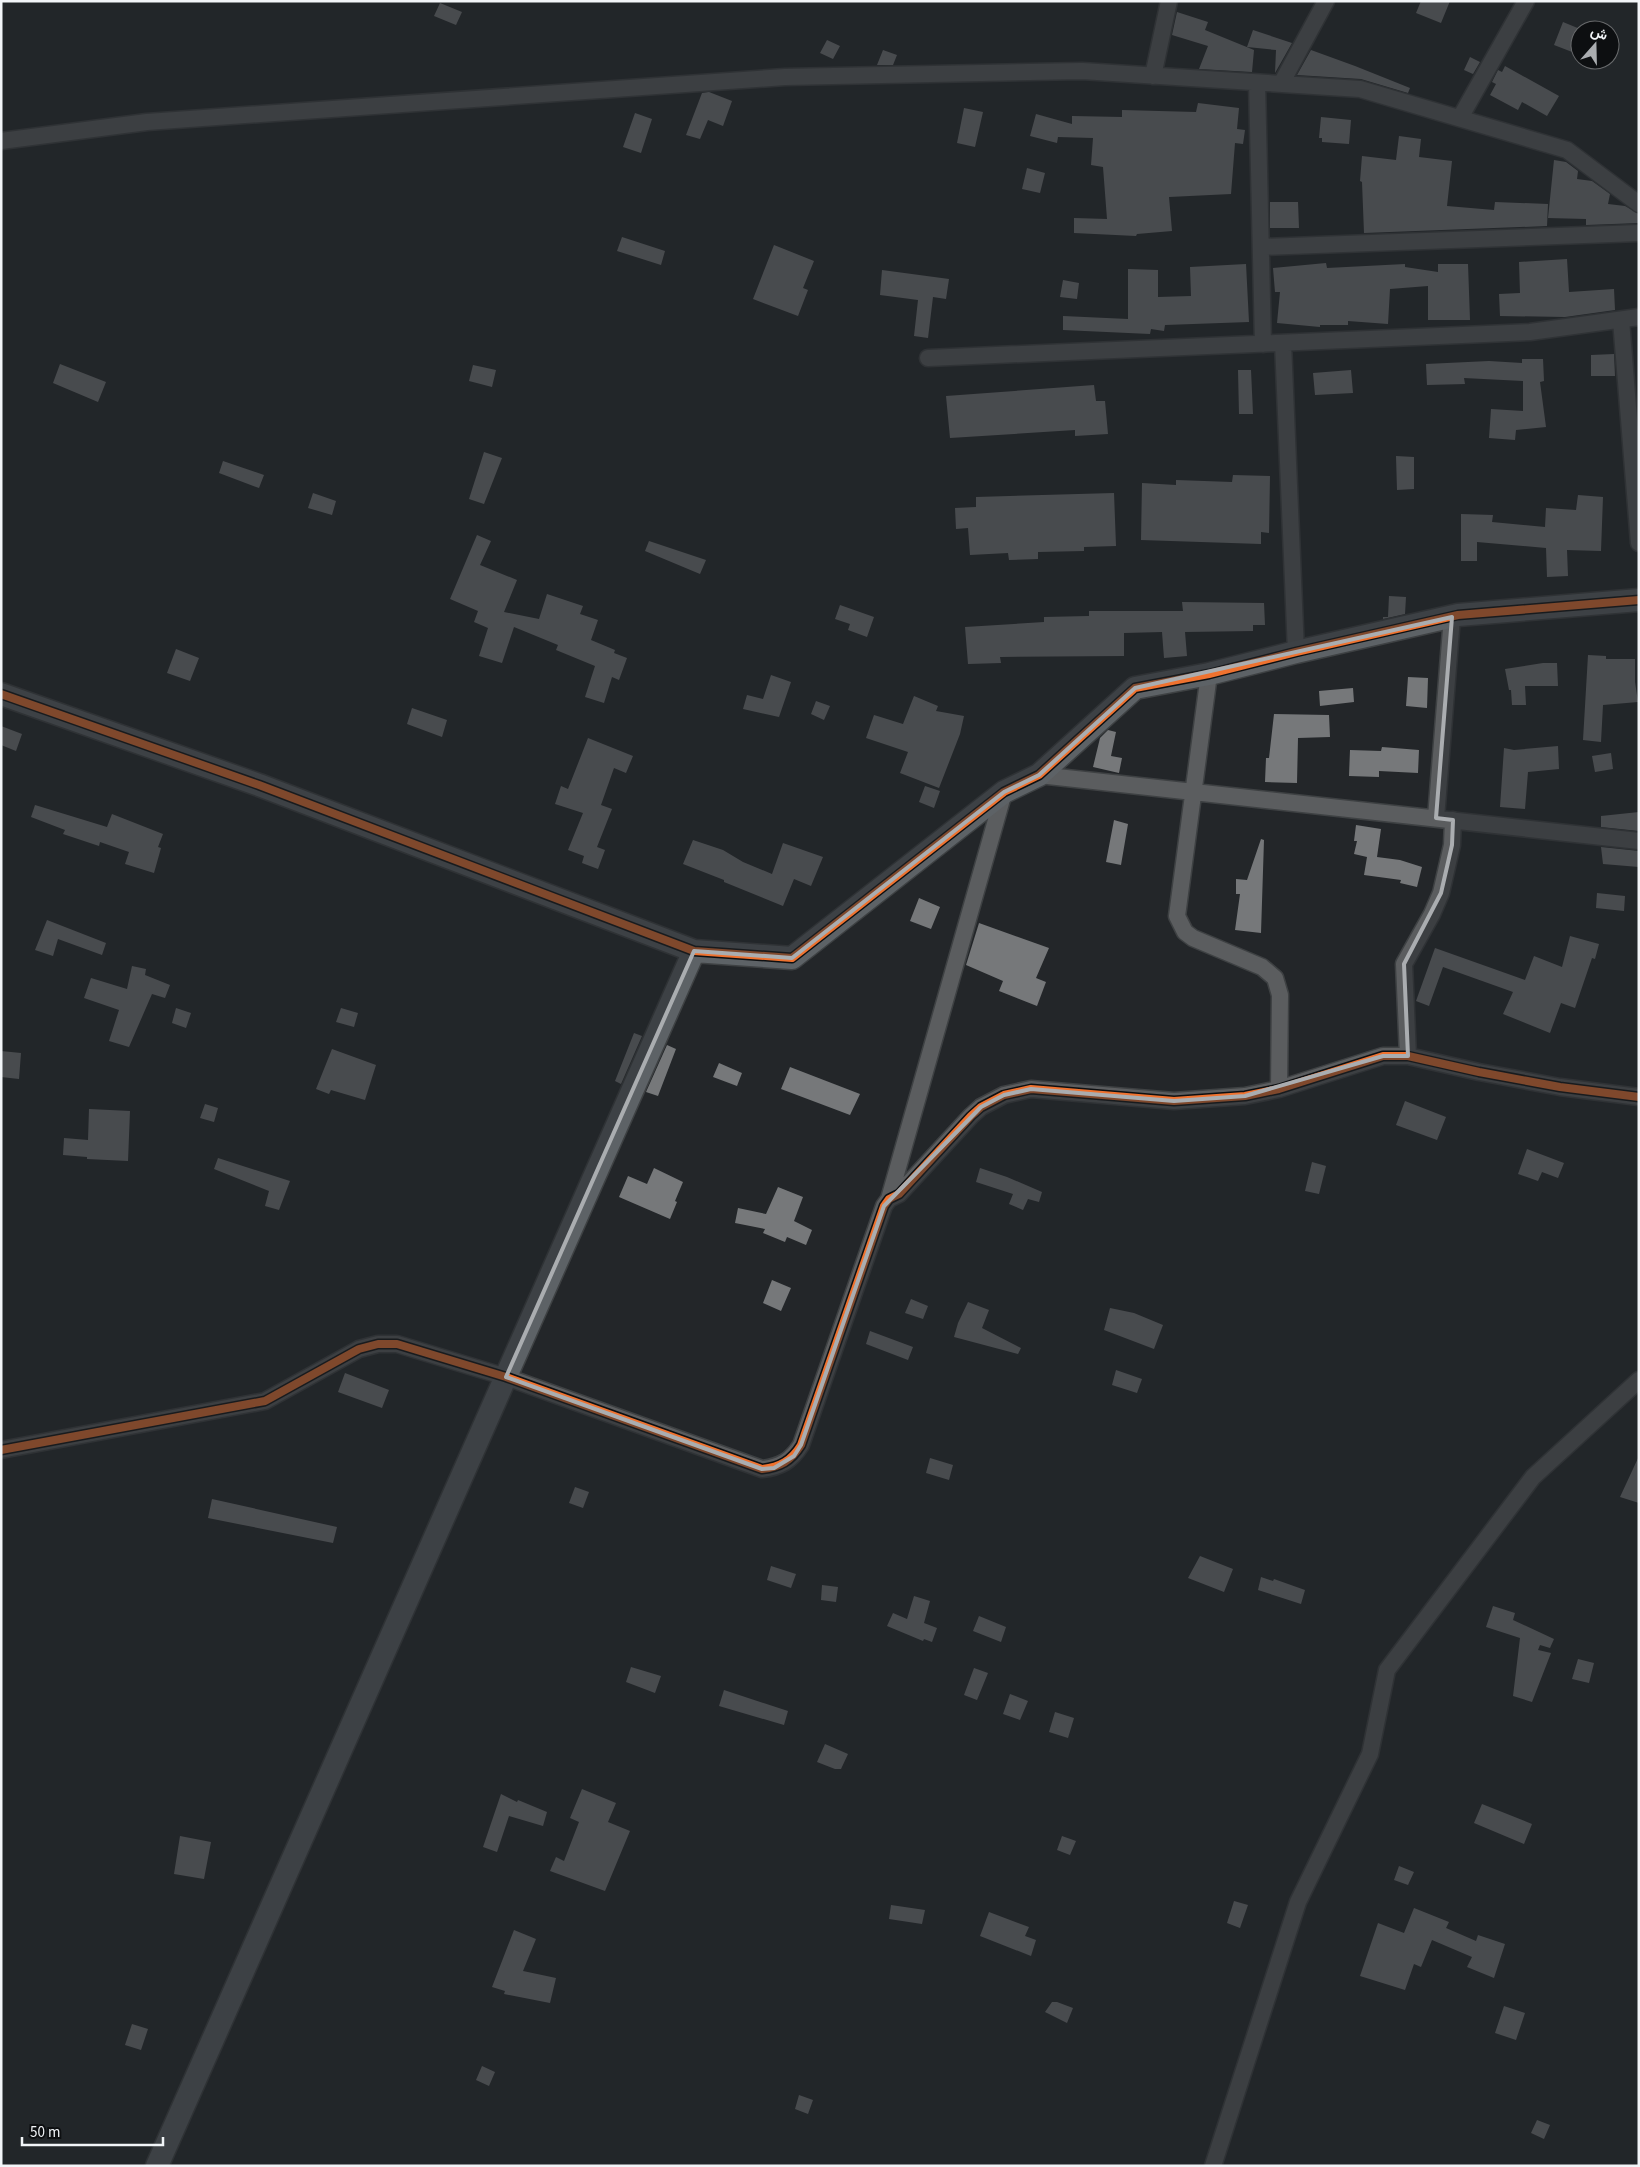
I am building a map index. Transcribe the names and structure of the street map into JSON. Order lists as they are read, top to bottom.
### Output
{
  "scale_bar": "50 m",
  "north": "top"
}
